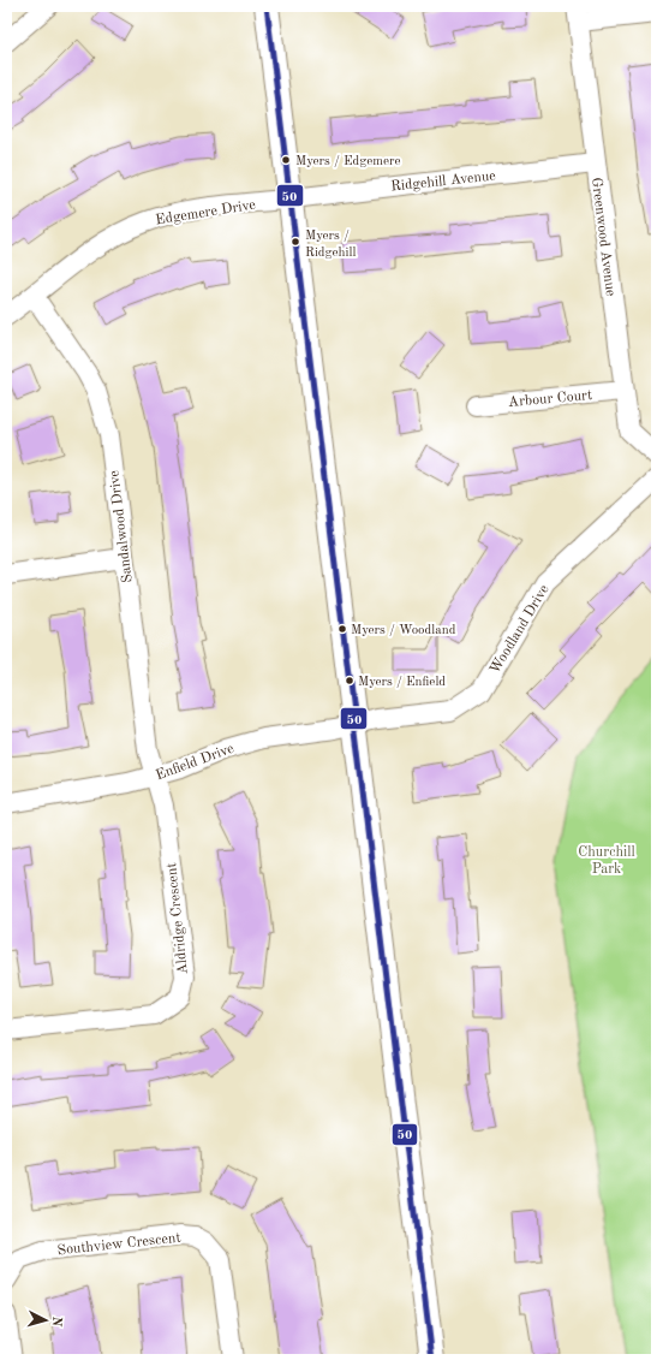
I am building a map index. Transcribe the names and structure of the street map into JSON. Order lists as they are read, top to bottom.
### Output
{
  "streets": {
    "street": [
      "Ridgehill Avenue",
      "Edgemere Drive",
      "Greenwood Avenue",
      "Arbour Court",
      "Sandalwood Drive",
      "Woodland Drive",
      "Enfield Drive",
      "Aldridge Crescent",
      "Southview Crescent"
    ]
  },
  "crossings": [
    ["Ridgehill Avenue", "Edgemere Drive"],
    ["Ridgehill Avenue", "Greenwood Avenue"],
    ["Edgemere Drive", "Sandalwood Drive"],
    ["Greenwood Avenue", "Arbour Court"],
    ["Sandalwood Drive", "Enfield Drive"],
    ["Sandalwood Drive", "Aldridge Crescent"],
    ["Woodland Drive", "Enfield Drive"],
    ["Enfield Drive", "Aldridge Crescent"]
  ],
  "parks": ["Churchill Park"],
  "places": [
    "Myers / Edgemere",
    "Myers / Ridgehill",
    "Myers / Woodland",
    "Myers / Enfield"
  ],
  "lines": ["transit line 50"],
  "north": "right"
}
